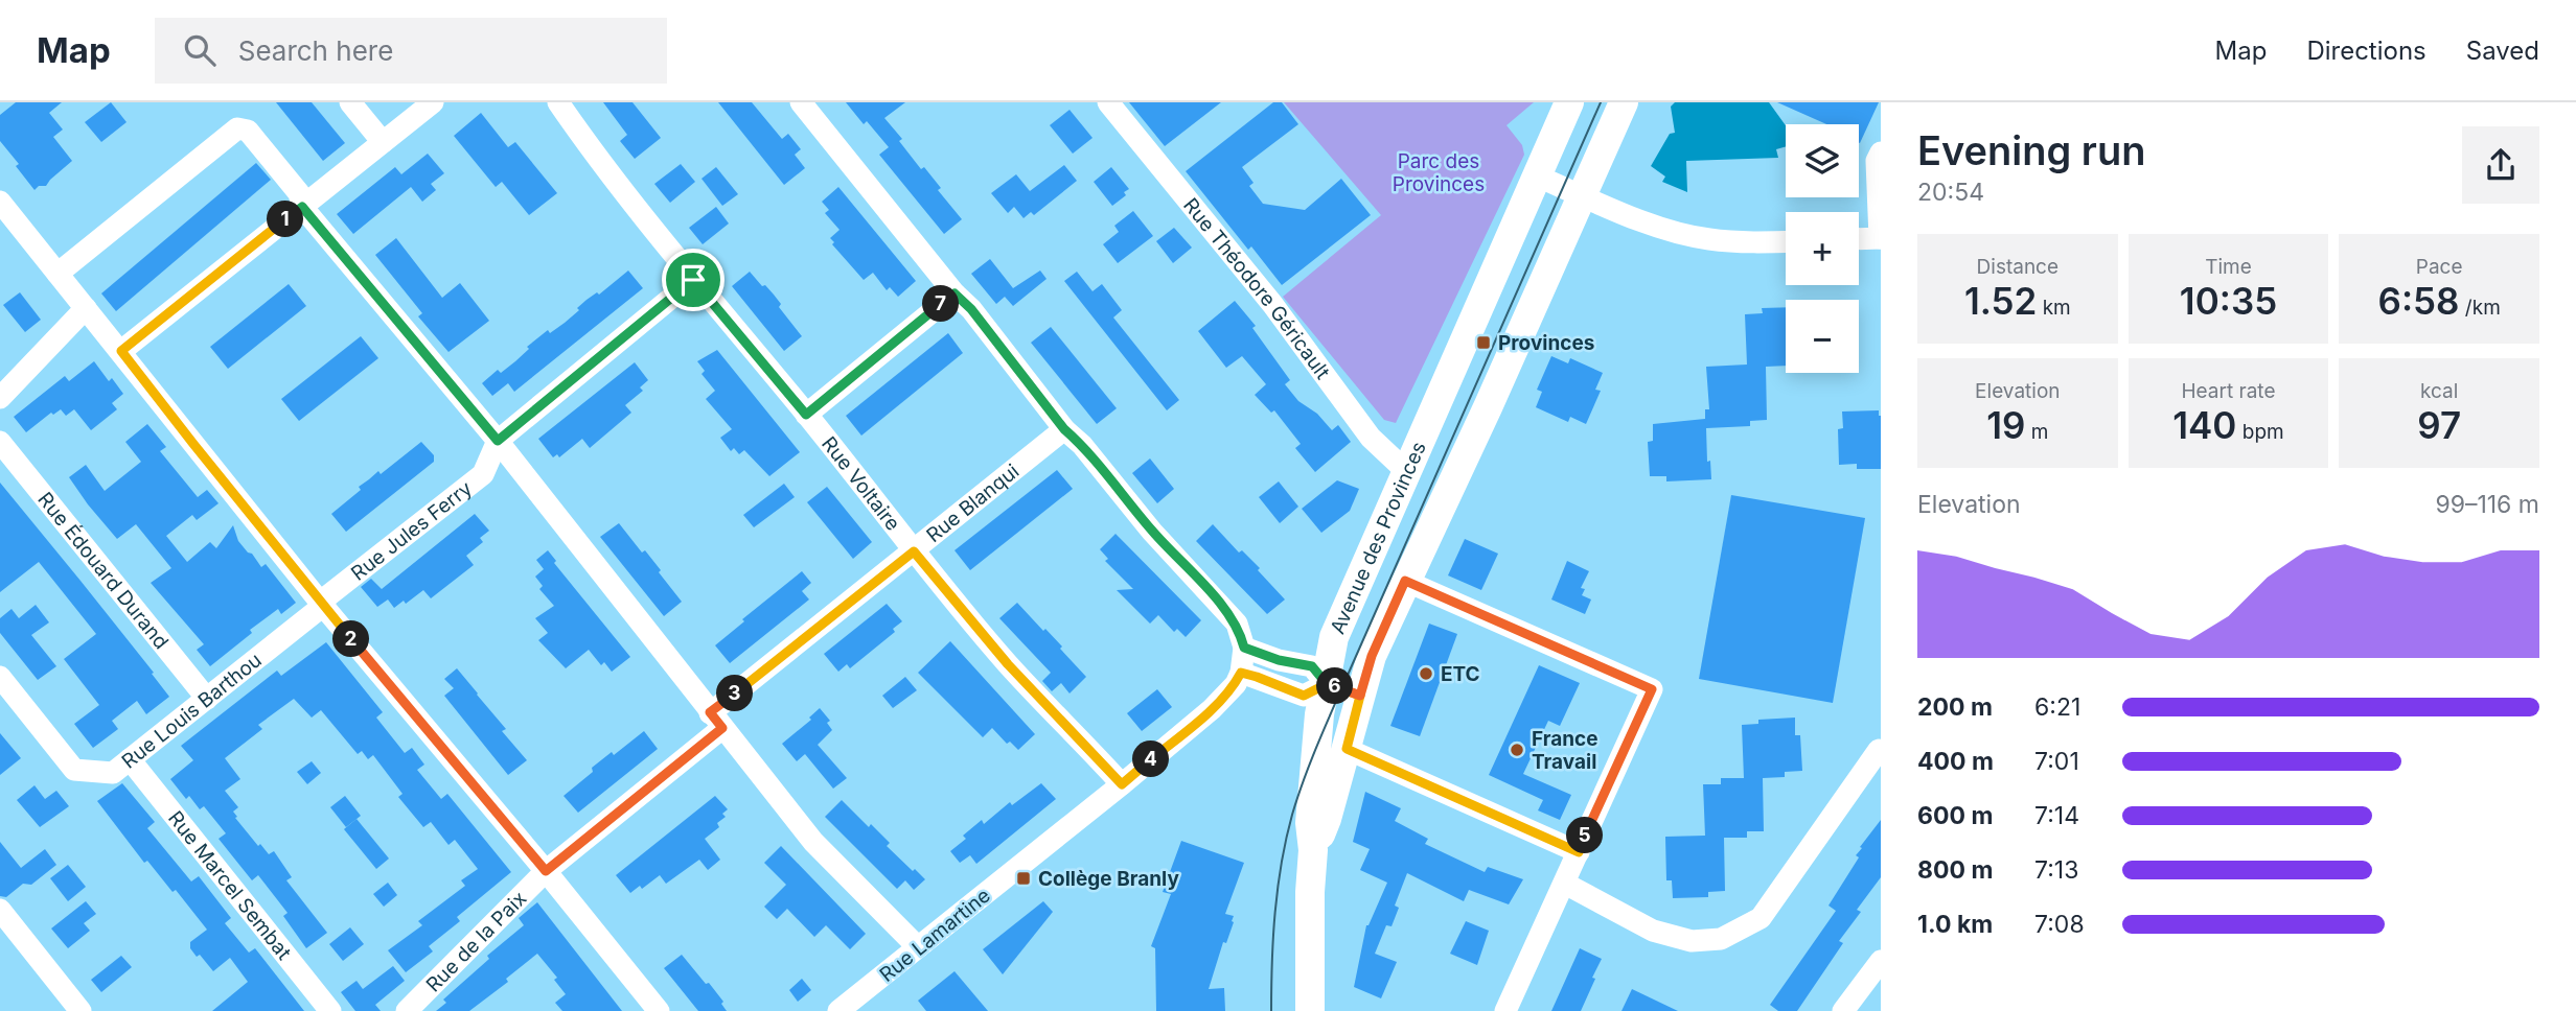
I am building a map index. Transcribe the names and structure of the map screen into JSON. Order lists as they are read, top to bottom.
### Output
{
  "streets": {
    "street": [
      "Rue Théodore Géricault",
      "Rue Voltaire",
      "Rue Blanqui",
      "Rue Jules Ferry",
      "Avenue des Provinces",
      "Rue Édouard Durand",
      "Rue Louis Barthou",
      "Rue Marcel Sembat",
      "Rue Lamartine",
      "Rue de la Paix"
    ]
  },
  "crossings": [
    ["Rue Théodore Géricault", "Avenue des Provinces"],
    ["Rue Voltaire", "Rue Blanqui"],
    ["Rue Voltaire", "Rue Jules Ferry"],
    ["Rue Voltaire", "Rue Lamartine"],
    ["Rue Blanqui", "Rue de la Paix"],
    ["Rue Jules Ferry", "Rue Louis Barthou"],
    ["Rue Édouard Durand", "Rue Louis Barthou"],
    ["Rue Louis Barthou", "Rue Marcel Sembat"]
  ],
  "parks": ["Parc des Provinces"],
  "places": {
    "transit": ["Provinces", "Collège Branly"],
    "other": ["ETC", "France Travail"]
  },
  "page": {
    "header": "Map",
    "search": "Search here",
    "nav": ["Map", "Directions", "Saved"],
    "heading": ["Evening run", "20:54"],
    "map_buttons": ["+", "−"],
    "pins": [
      "1",
      "7",
      "2",
      "6",
      "3",
      "4",
      "5"
    ],
    "stats": [
      ["Distance", "1.52 km"],
      ["Time", "10:35"],
      ["Pace", "6:58 /km"],
      ["Elevation", "19 m"],
      ["Heart rate", "140 bpm"],
      ["kcal", "97"]
    ],
    "chart": ["Elevation", "99–116 m"],
    "list": [
      {
        "name": "200 m",
        "note": "6:21"
      },
      {
        "name": "400 m",
        "note": "7:01"
      },
      {
        "name": "600 m",
        "note": "7:14"
      },
      {
        "name": "800 m",
        "note": "7:13"
      },
      {
        "name": "1.0 km",
        "note": "7:08"
      }
    ]
  }
}
